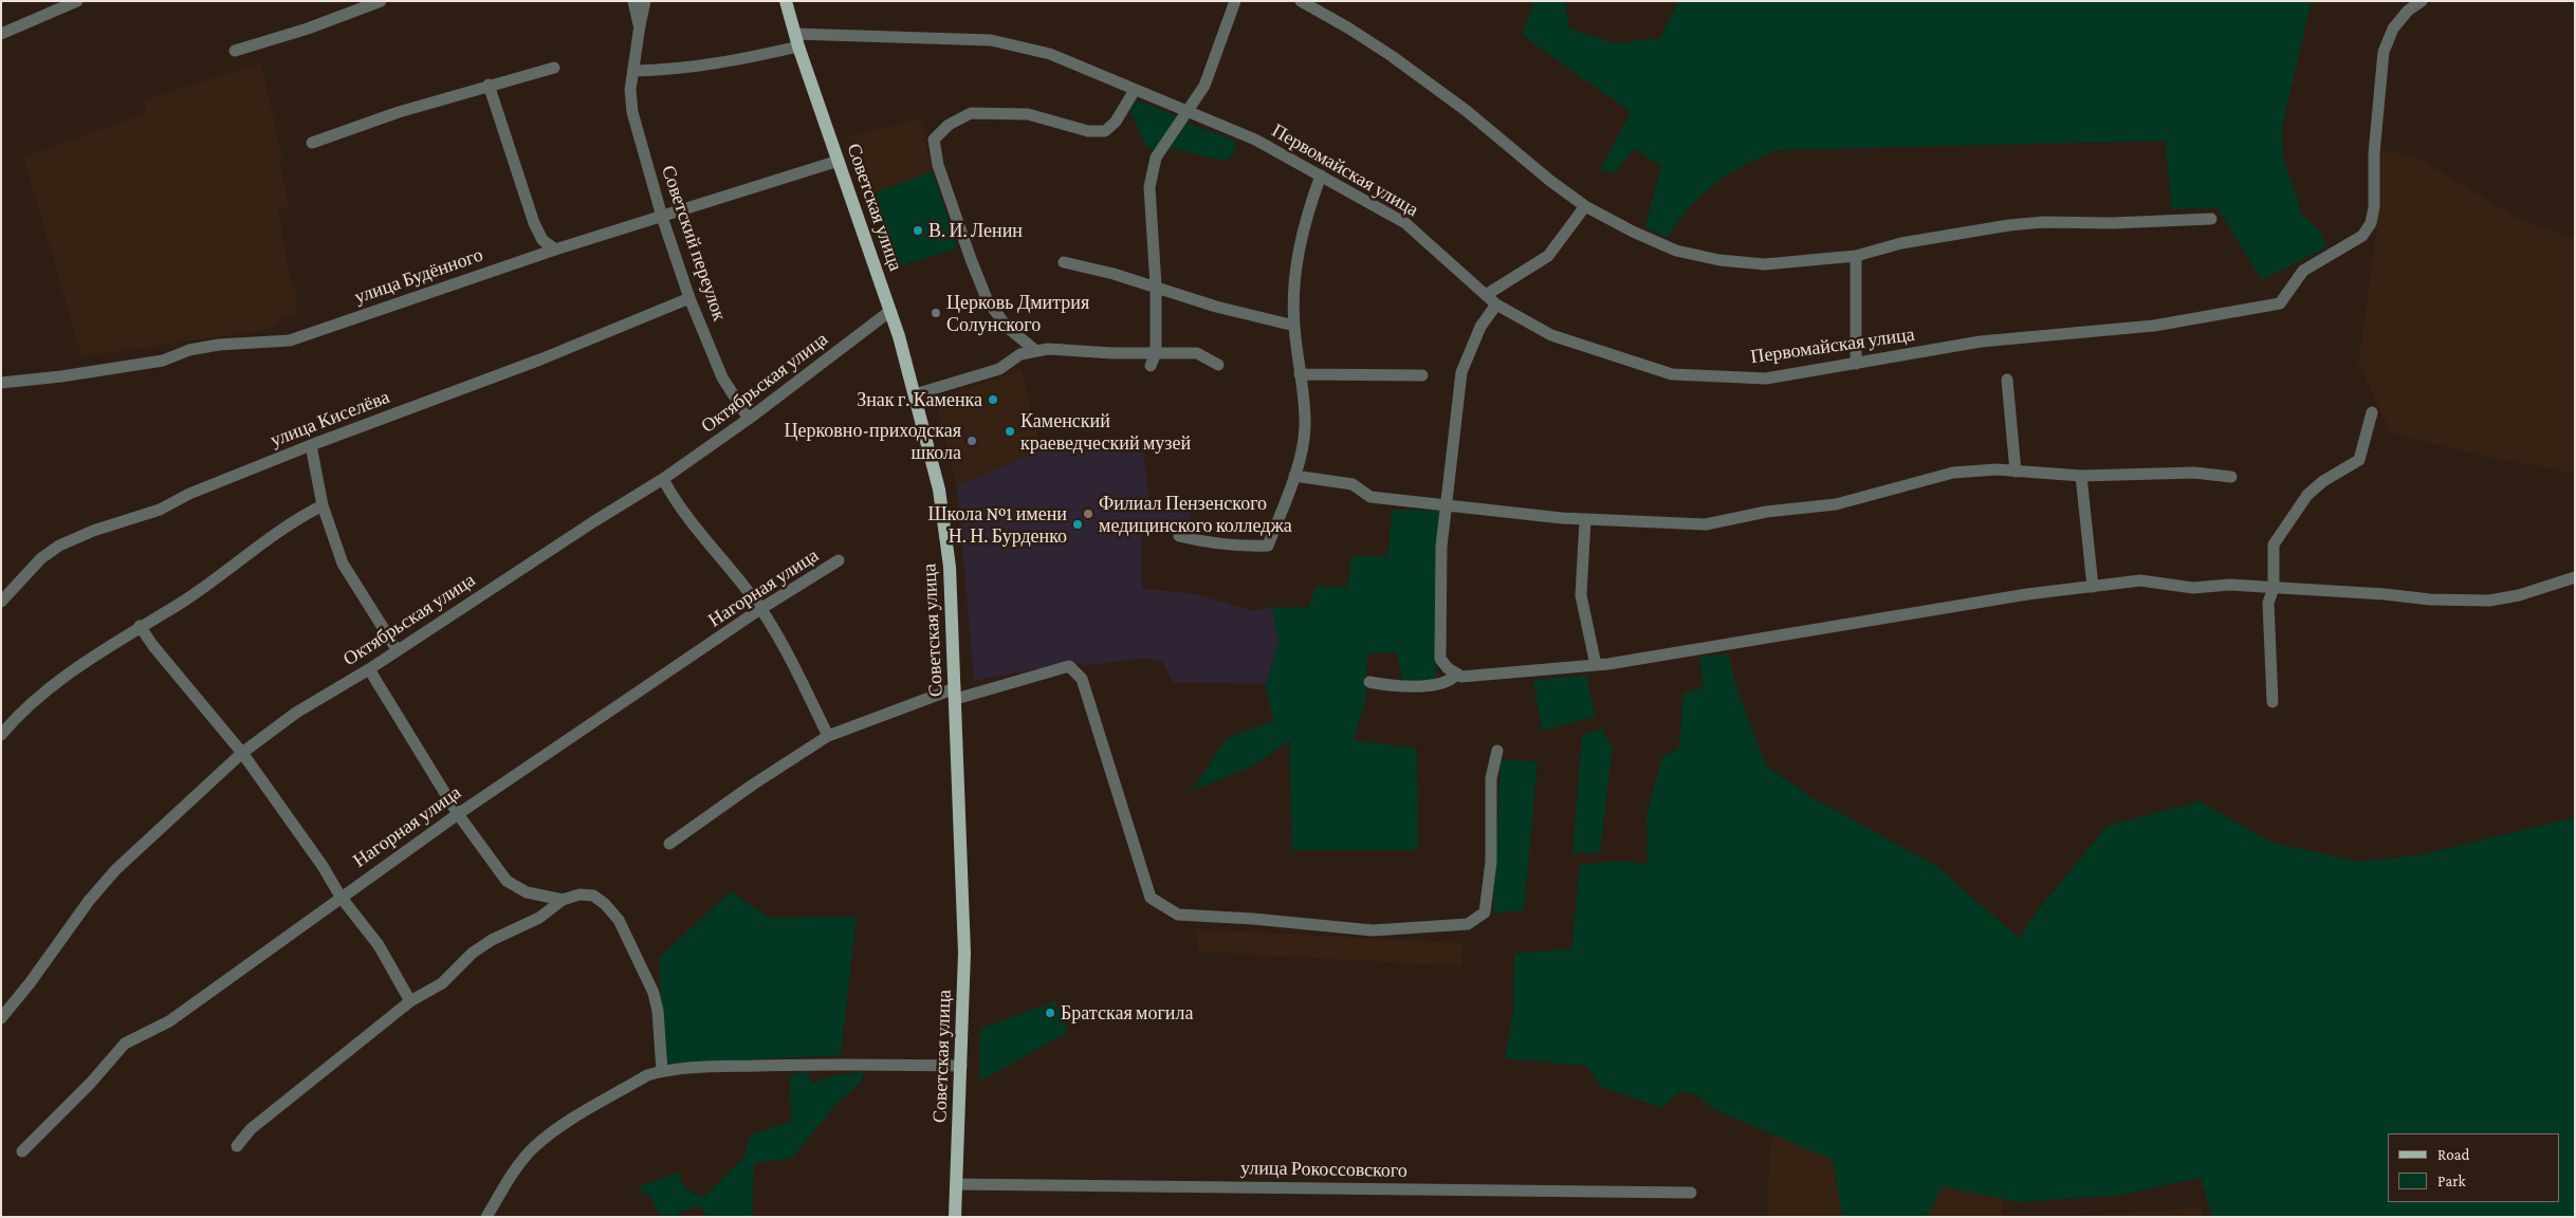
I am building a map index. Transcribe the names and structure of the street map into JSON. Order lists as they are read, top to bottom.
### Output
{
  "streets": {
    "main road": ["Советская улица"],
    "street": [
      "Первомайская улица",
      "Советский переулок",
      "улица Будённого",
      "Октябрьская улица",
      "улица Киселёва",
      "Нагорная улица",
      "улица Рокоссовского"
    ]
  },
  "crossings": [
    ["Первомайская улица", "Советская улица"],
    ["Советская улица", "улица Будённого"],
    ["Советская улица", "Октябрьская улица"],
    ["Советская улица", "улица Рокоссовского"],
    ["Советский переулок", "улица Будённого"],
    ["Советский переулок", "Октябрьская улица"],
    ["Советский переулок", "улица Киселёва"]
  ],
  "places": [
    "В. И. Ленин",
    "Церковь Дмитрия Солунского",
    "Знак г. Каменка",
    "Каменский краеведческий музей",
    "Церковно-приходская школа",
    "Филиал Пензенского медицинского колледжа",
    "Школа №1 имени Н. Н. Бурденко",
    "Братская могила"
  ],
  "legend": ["Road", "Park"]
}
